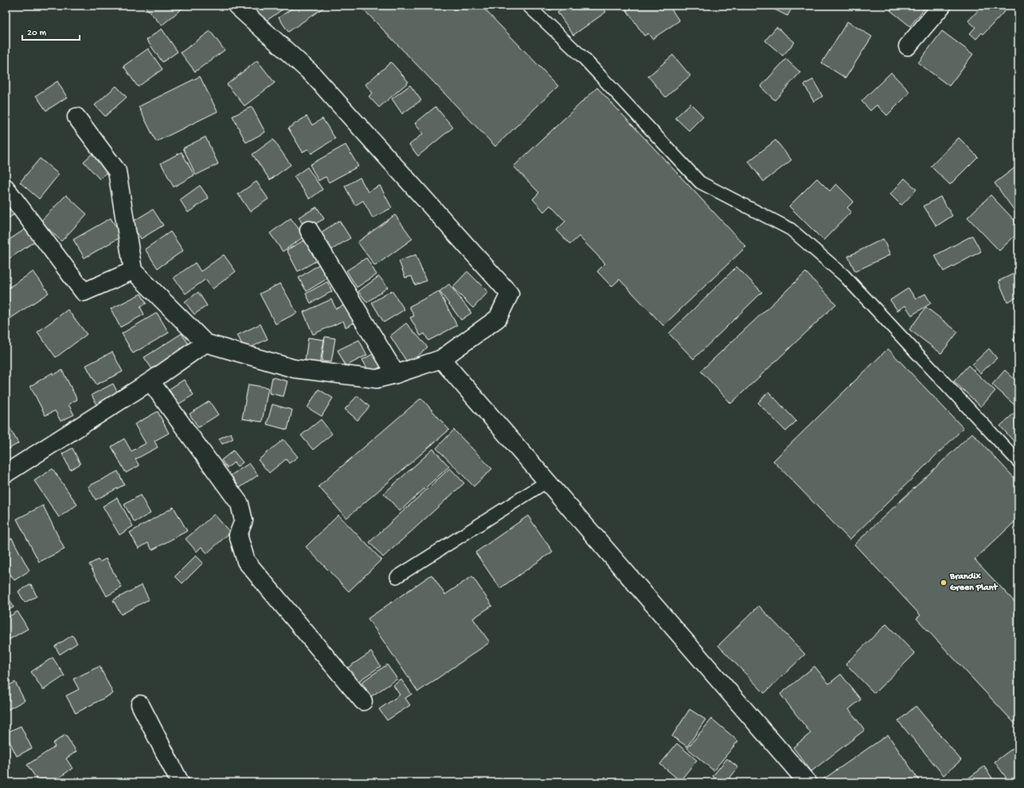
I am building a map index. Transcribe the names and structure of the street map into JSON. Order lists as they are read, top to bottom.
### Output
{
  "places": ["Brandix Green Plant"],
  "scale_bar": "20 m"
}
